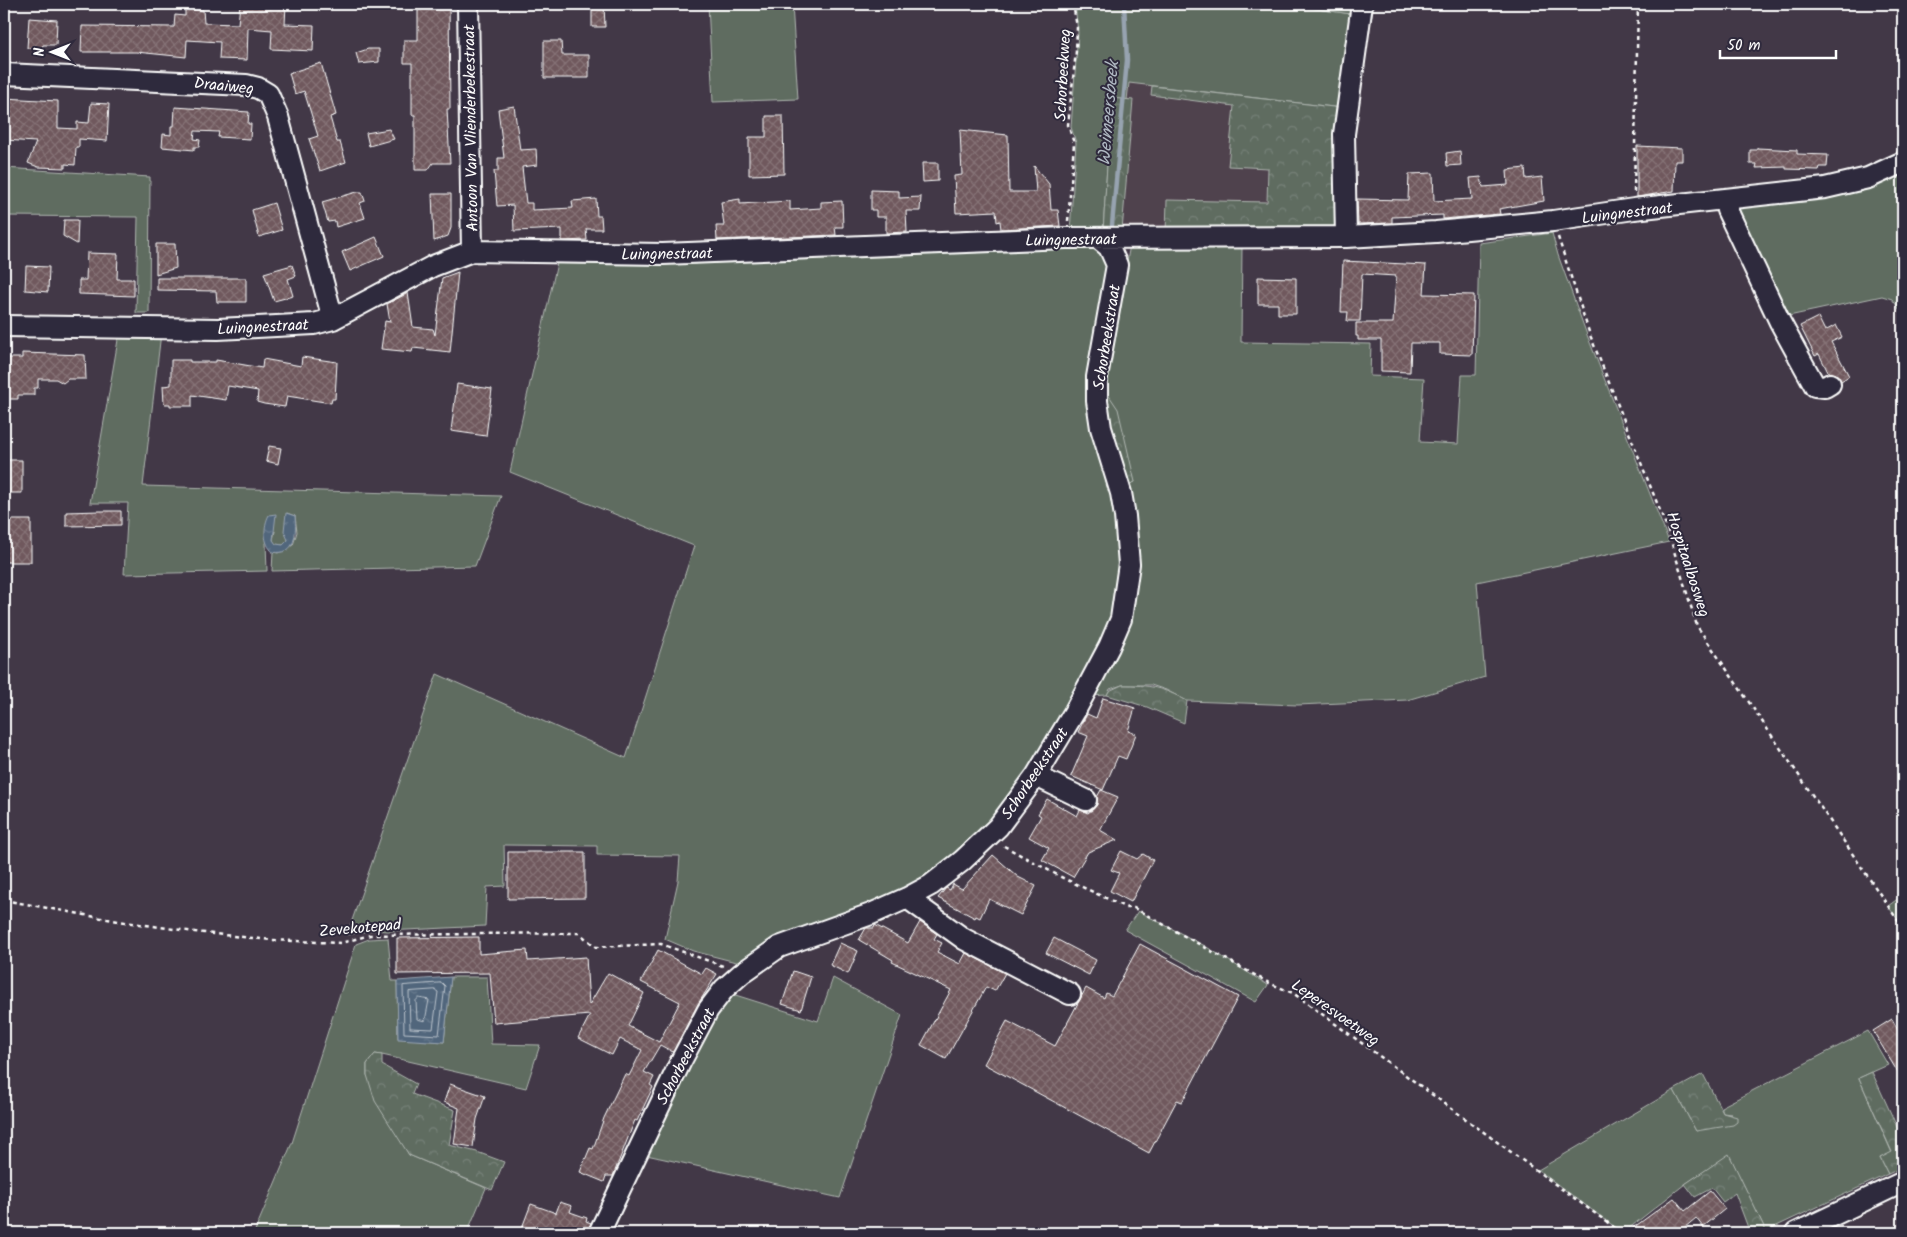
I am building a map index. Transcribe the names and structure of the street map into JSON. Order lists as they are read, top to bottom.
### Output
{
  "streets": {
    "street": [
      "Draaiweg",
      "Antoon Van Vlienderbekestraat",
      "Luingnestraat",
      "Schorbeekstraat"
    ],
    "path": [
      "Schorbeekweg",
      "Hospitaalbosweg",
      "Zevekotepad",
      "Leperesvoetweg"
    ]
  },
  "crossings": [
    ["Schorbeekweg", "Luingnestraat"],
    ["Draaiweg", "Luingnestraat"],
    ["Antoon Van Vlienderbekestraat", "Luingnestraat"],
    ["Luingnestraat", "Schorbeekstraat"],
    ["Luingnestraat", "Hospitaalbosweg"],
    ["Schorbeekstraat", "Zevekotepad"],
    ["Schorbeekstraat", "Leperesvoetweg"]
  ],
  "water": ["Weimeersbeek"],
  "scale_bar": "50 m",
  "north": "left"
}
